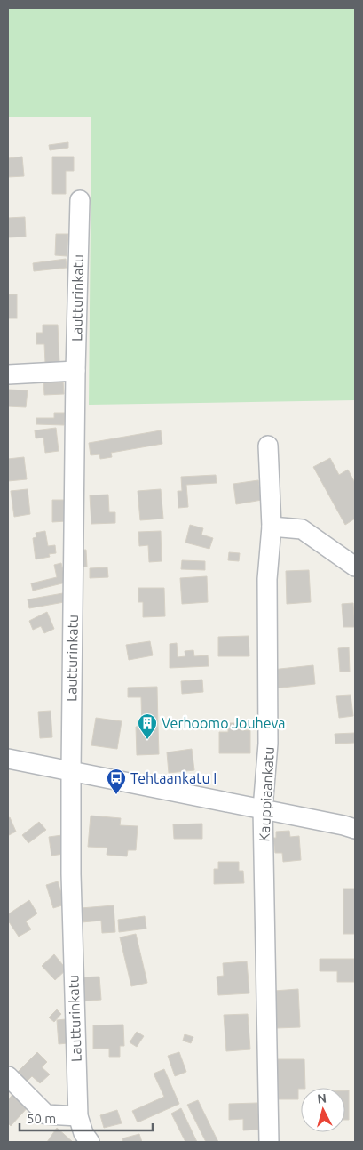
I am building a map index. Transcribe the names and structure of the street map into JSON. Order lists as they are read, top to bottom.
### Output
{
  "streets": {
    "street": ["Lautturinkatu", "Kauppiaankatu"]
  },
  "places": {
    "building": ["Verhoomo Jouheva"],
    "bus stop": ["Tehtaankatu I"]
  },
  "scale_bar": "50 m",
  "north": "top"
}
